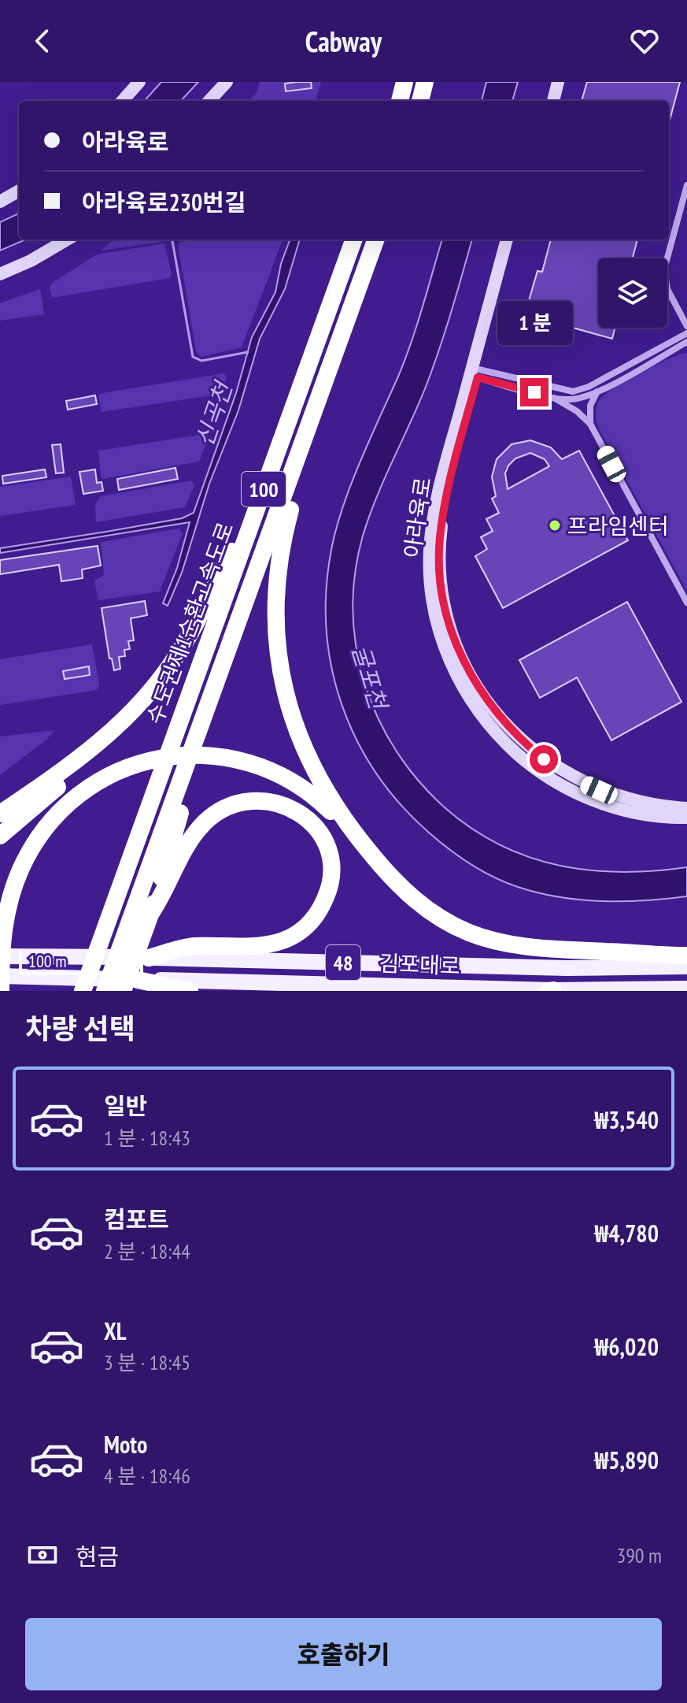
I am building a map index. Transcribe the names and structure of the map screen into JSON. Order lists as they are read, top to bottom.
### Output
{
  "streets": {
    "highway": ["100", "수도권제1순환고속도로"],
    "main road": ["48", "김포대로"],
    "street": ["아라육로"]
  },
  "water": ["신곡천", "굴포천"],
  "places": ["프라임센터"],
  "scale_bar": "100 m",
  "page": {
    "header": "Cabway",
    "banner": ["아라육로", "아라육로230번길"],
    "bubble": "1 분",
    "scale": "100 m",
    "heading": "차량 선택",
    "list": [
      {
        "name": "일반",
        "note": "1 분 · 18:43",
        "value": "₩3,540"
      },
      {
        "name": "컴포트",
        "note": "2 분 · 18:44",
        "value": "₩4,780"
      },
      {
        "name": "XL",
        "note": "3 분 · 18:45",
        "value": "₩6,020"
      },
      {
        "name": "Moto",
        "note": "4 분 · 18:46",
        "value": "₩5,890"
      }
    ],
    "pay": ["현금", "390 m"],
    "buttons": "호출하기"
  }
}
